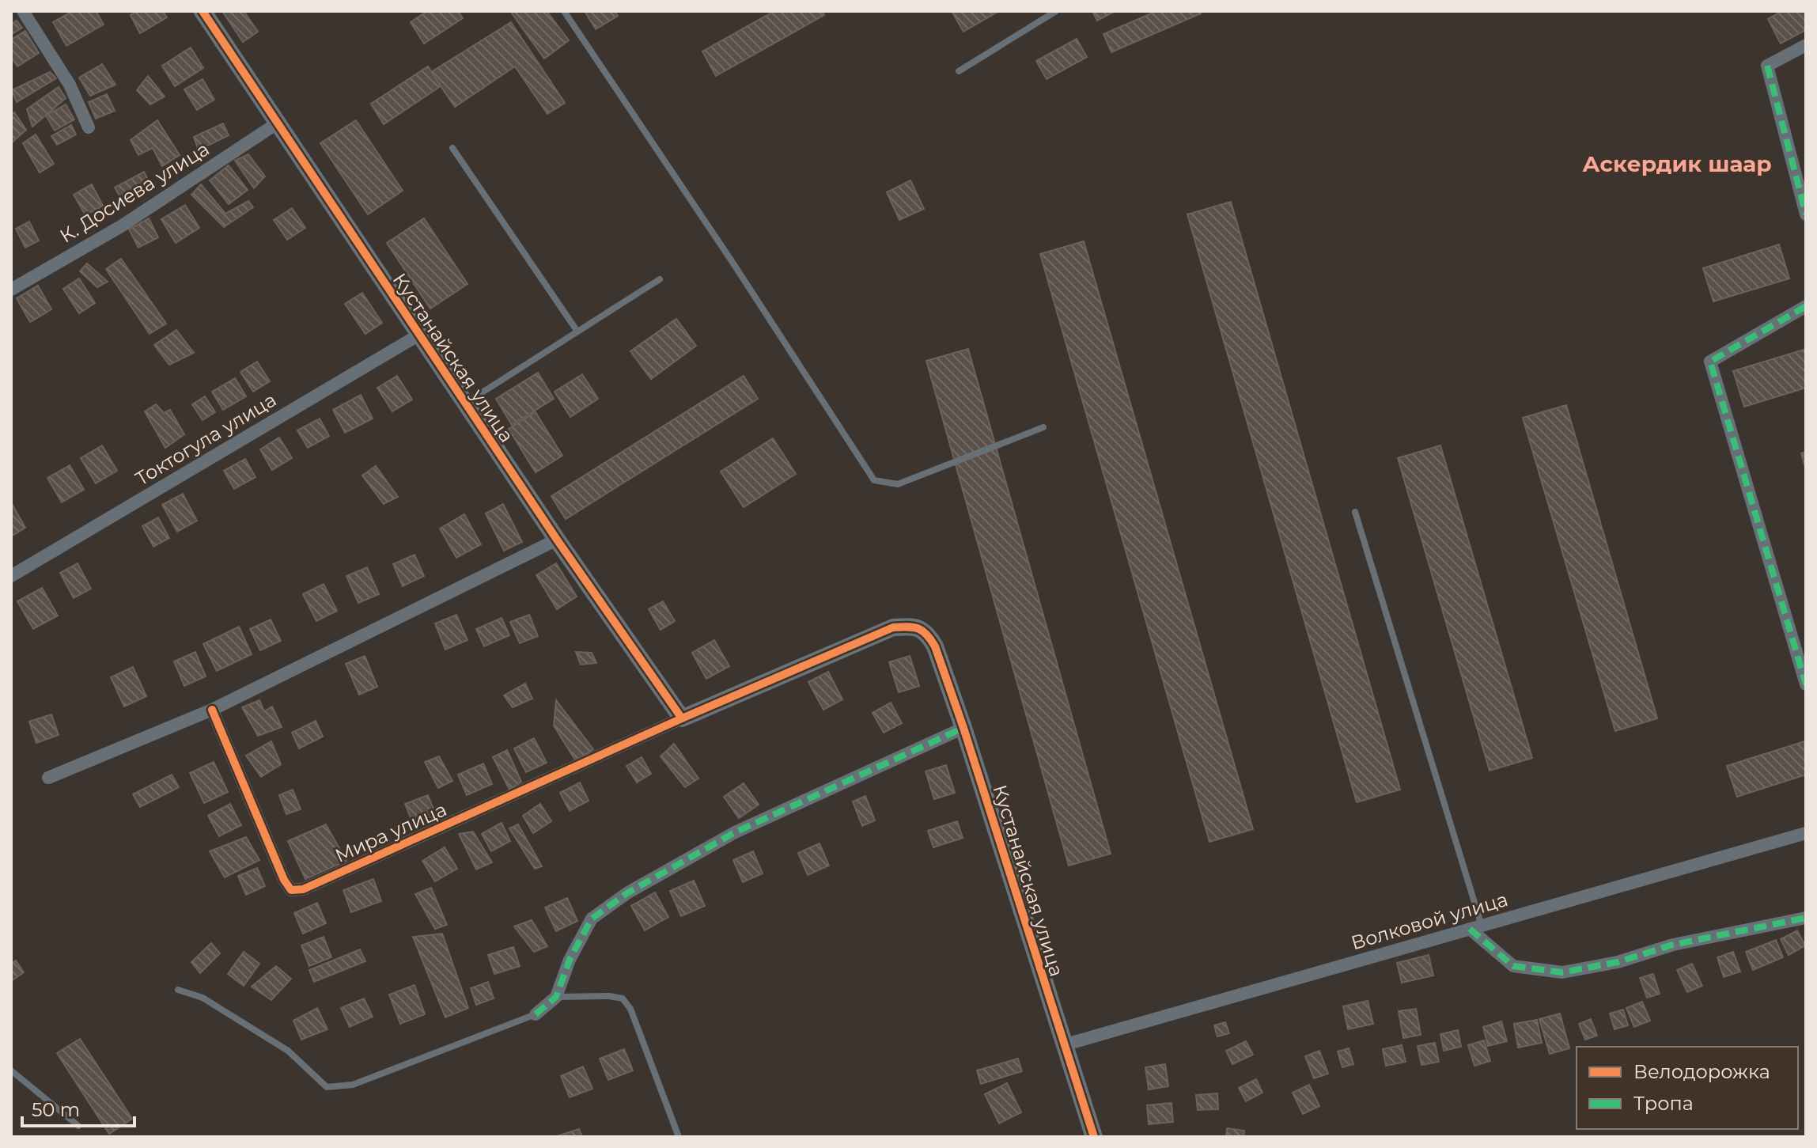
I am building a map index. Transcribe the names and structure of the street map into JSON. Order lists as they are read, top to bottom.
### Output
{
  "streets": {
    "street": [
      "К. Досиева улица",
      "Кустанайская улица",
      "Токтогула улица",
      "Мира улица",
      "Волковой улица"
    ]
  },
  "crossings": [
    ["К. Досиева улица", "Кустанайская улица"],
    ["Кустанайская улица", "Токтогула улица"],
    ["Кустанайская улица", "Мира улица"],
    ["Кустанайская улица", "Волковой улица"]
  ],
  "districts": ["Аскердик шаар"],
  "legend": ["Велодорожка", "Тропа"],
  "scale_bar": "50 m"
}
